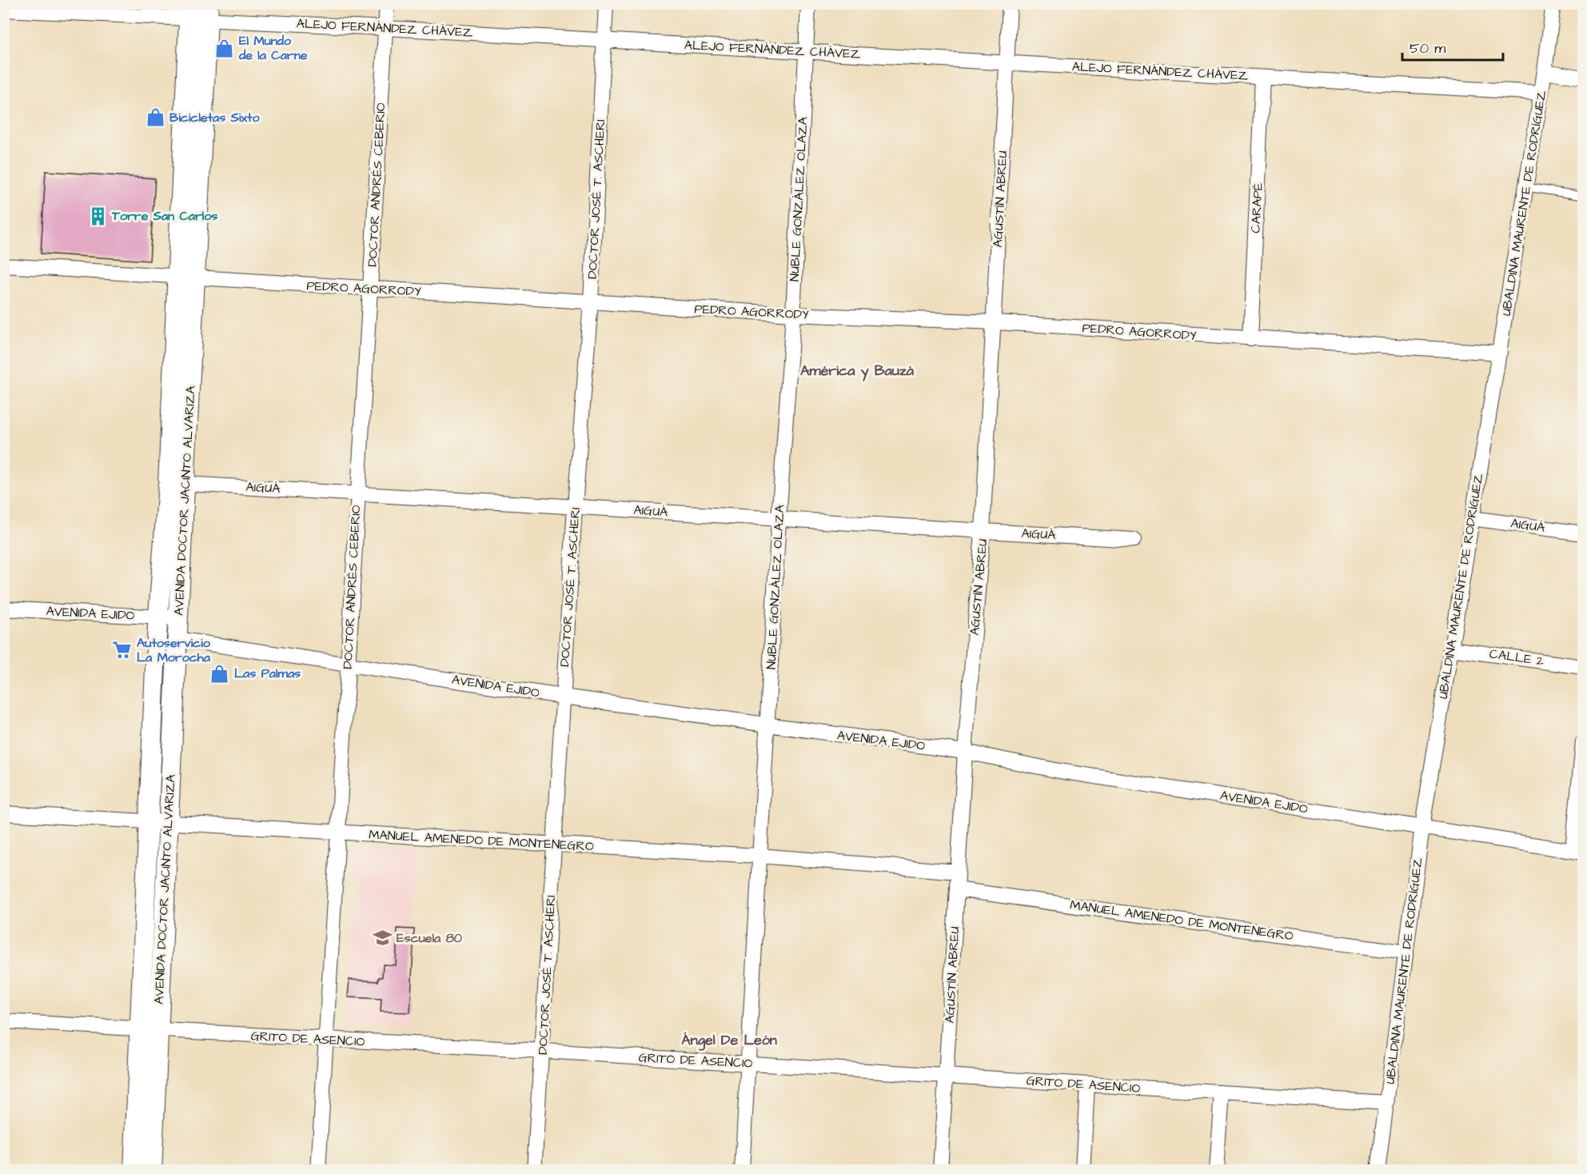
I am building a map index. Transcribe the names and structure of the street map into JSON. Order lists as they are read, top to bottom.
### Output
{
  "streets": {
    "main road": ["AVENIDA DOCTOR JACINTO ALVARIZA"],
    "street": [
      "ALEJO FERNÁNDEZ CHÁVEZ",
      "DOCTOR ANDRÉS CEBERIO",
      "DOCTOR JOSÉ T. ASCHERI",
      "NUBLE GONZÁLEZ OLAZA",
      "AGUSTÍN ABREU",
      "UBALDINA MAURENTE DE RODRÍGUEZ",
      "CARAPÉ",
      "PEDRO AGORRODY",
      "AIGUÁ",
      "AVENIDA EJIDO",
      "CALLE 2",
      "MANUEL AMENEDO DE MONTENEGRO",
      "GRITO DE ASENCIO"
    ]
  },
  "crossings": [
    ["ALEJO FERNÁNDEZ CHÁVEZ", "DOCTOR ANDRÉS CEBERIO"],
    ["ALEJO FERNÁNDEZ CHÁVEZ", "DOCTOR JOSÉ T. ASCHERI"],
    ["ALEJO FERNÁNDEZ CHÁVEZ", "NUBLE GONZÁLEZ OLAZA"],
    ["ALEJO FERNÁNDEZ CHÁVEZ", "AGUSTÍN ABREU"],
    ["ALEJO FERNÁNDEZ CHÁVEZ", "UBALDINA MAURENTE DE RODRÍGUEZ"],
    ["ALEJO FERNÁNDEZ CHÁVEZ", "CARAPÉ"],
    ["ALEJO FERNÁNDEZ CHÁVEZ", "AVENIDA DOCTOR JACINTO ALVARIZA"],
    ["DOCTOR ANDRÉS CEBERIO", "PEDRO AGORRODY"],
    ["DOCTOR ANDRÉS CEBERIO", "AIGUÁ"],
    ["DOCTOR ANDRÉS CEBERIO", "AVENIDA EJIDO"],
    ["DOCTOR ANDRÉS CEBERIO", "MANUEL AMENEDO DE MONTENEGRO"],
    ["DOCTOR ANDRÉS CEBERIO", "GRITO DE ASENCIO"],
    ["DOCTOR JOSÉ T. ASCHERI", "PEDRO AGORRODY"],
    ["DOCTOR JOSÉ T. ASCHERI", "AIGUÁ"],
    ["DOCTOR JOSÉ T. ASCHERI", "AVENIDA EJIDO"],
    ["DOCTOR JOSÉ T. ASCHERI", "MANUEL AMENEDO DE MONTENEGRO"],
    ["DOCTOR JOSÉ T. ASCHERI", "GRITO DE ASENCIO"],
    ["NUBLE GONZÁLEZ OLAZA", "PEDRO AGORRODY"],
    ["NUBLE GONZÁLEZ OLAZA", "AIGUÁ"],
    ["NUBLE GONZÁLEZ OLAZA", "AVENIDA EJIDO"],
    ["NUBLE GONZÁLEZ OLAZA", "MANUEL AMENEDO DE MONTENEGRO"],
    ["NUBLE GONZÁLEZ OLAZA", "GRITO DE ASENCIO"],
    ["AGUSTÍN ABREU", "PEDRO AGORRODY"],
    ["AGUSTÍN ABREU", "AIGUÁ"],
    ["AGUSTÍN ABREU", "AVENIDA EJIDO"],
    ["AGUSTÍN ABREU", "MANUEL AMENEDO DE MONTENEGRO"],
    ["AGUSTÍN ABREU", "GRITO DE ASENCIO"],
    ["UBALDINA MAURENTE DE RODRÍGUEZ", "PEDRO AGORRODY"],
    ["UBALDINA MAURENTE DE RODRÍGUEZ", "AIGUÁ"],
    ["UBALDINA MAURENTE DE RODRÍGUEZ", "AVENIDA EJIDO"],
    ["UBALDINA MAURENTE DE RODRÍGUEZ", "CALLE 2"],
    ["UBALDINA MAURENTE DE RODRÍGUEZ", "MANUEL AMENEDO DE MONTENEGRO"],
    ["UBALDINA MAURENTE DE RODRÍGUEZ", "GRITO DE ASENCIO"],
    ["CARAPÉ", "PEDRO AGORRODY"],
    ["PEDRO AGORRODY", "AVENIDA DOCTOR JACINTO ALVARIZA"],
    ["AIGUÁ", "AVENIDA DOCTOR JACINTO ALVARIZA"],
    ["AVENIDA DOCTOR JACINTO ALVARIZA", "AVENIDA EJIDO"],
    ["AVENIDA DOCTOR JACINTO ALVARIZA", "MANUEL AMENEDO DE MONTENEGRO"],
    ["AVENIDA DOCTOR JACINTO ALVARIZA", "GRITO DE ASENCIO"]
  ],
  "districts": ["América y Bauzá", "Ángel De León"],
  "places": {
    "shop": ["El Mundo de la Carne", "Bicicletas Sixto", "Las Palmas"],
    "building": ["Torre San Carlos"],
    "supermarket": ["Autoservicio La Morocha"],
    "school or university": ["Escuela 80"]
  },
  "scale_bar": "50 m"
}
